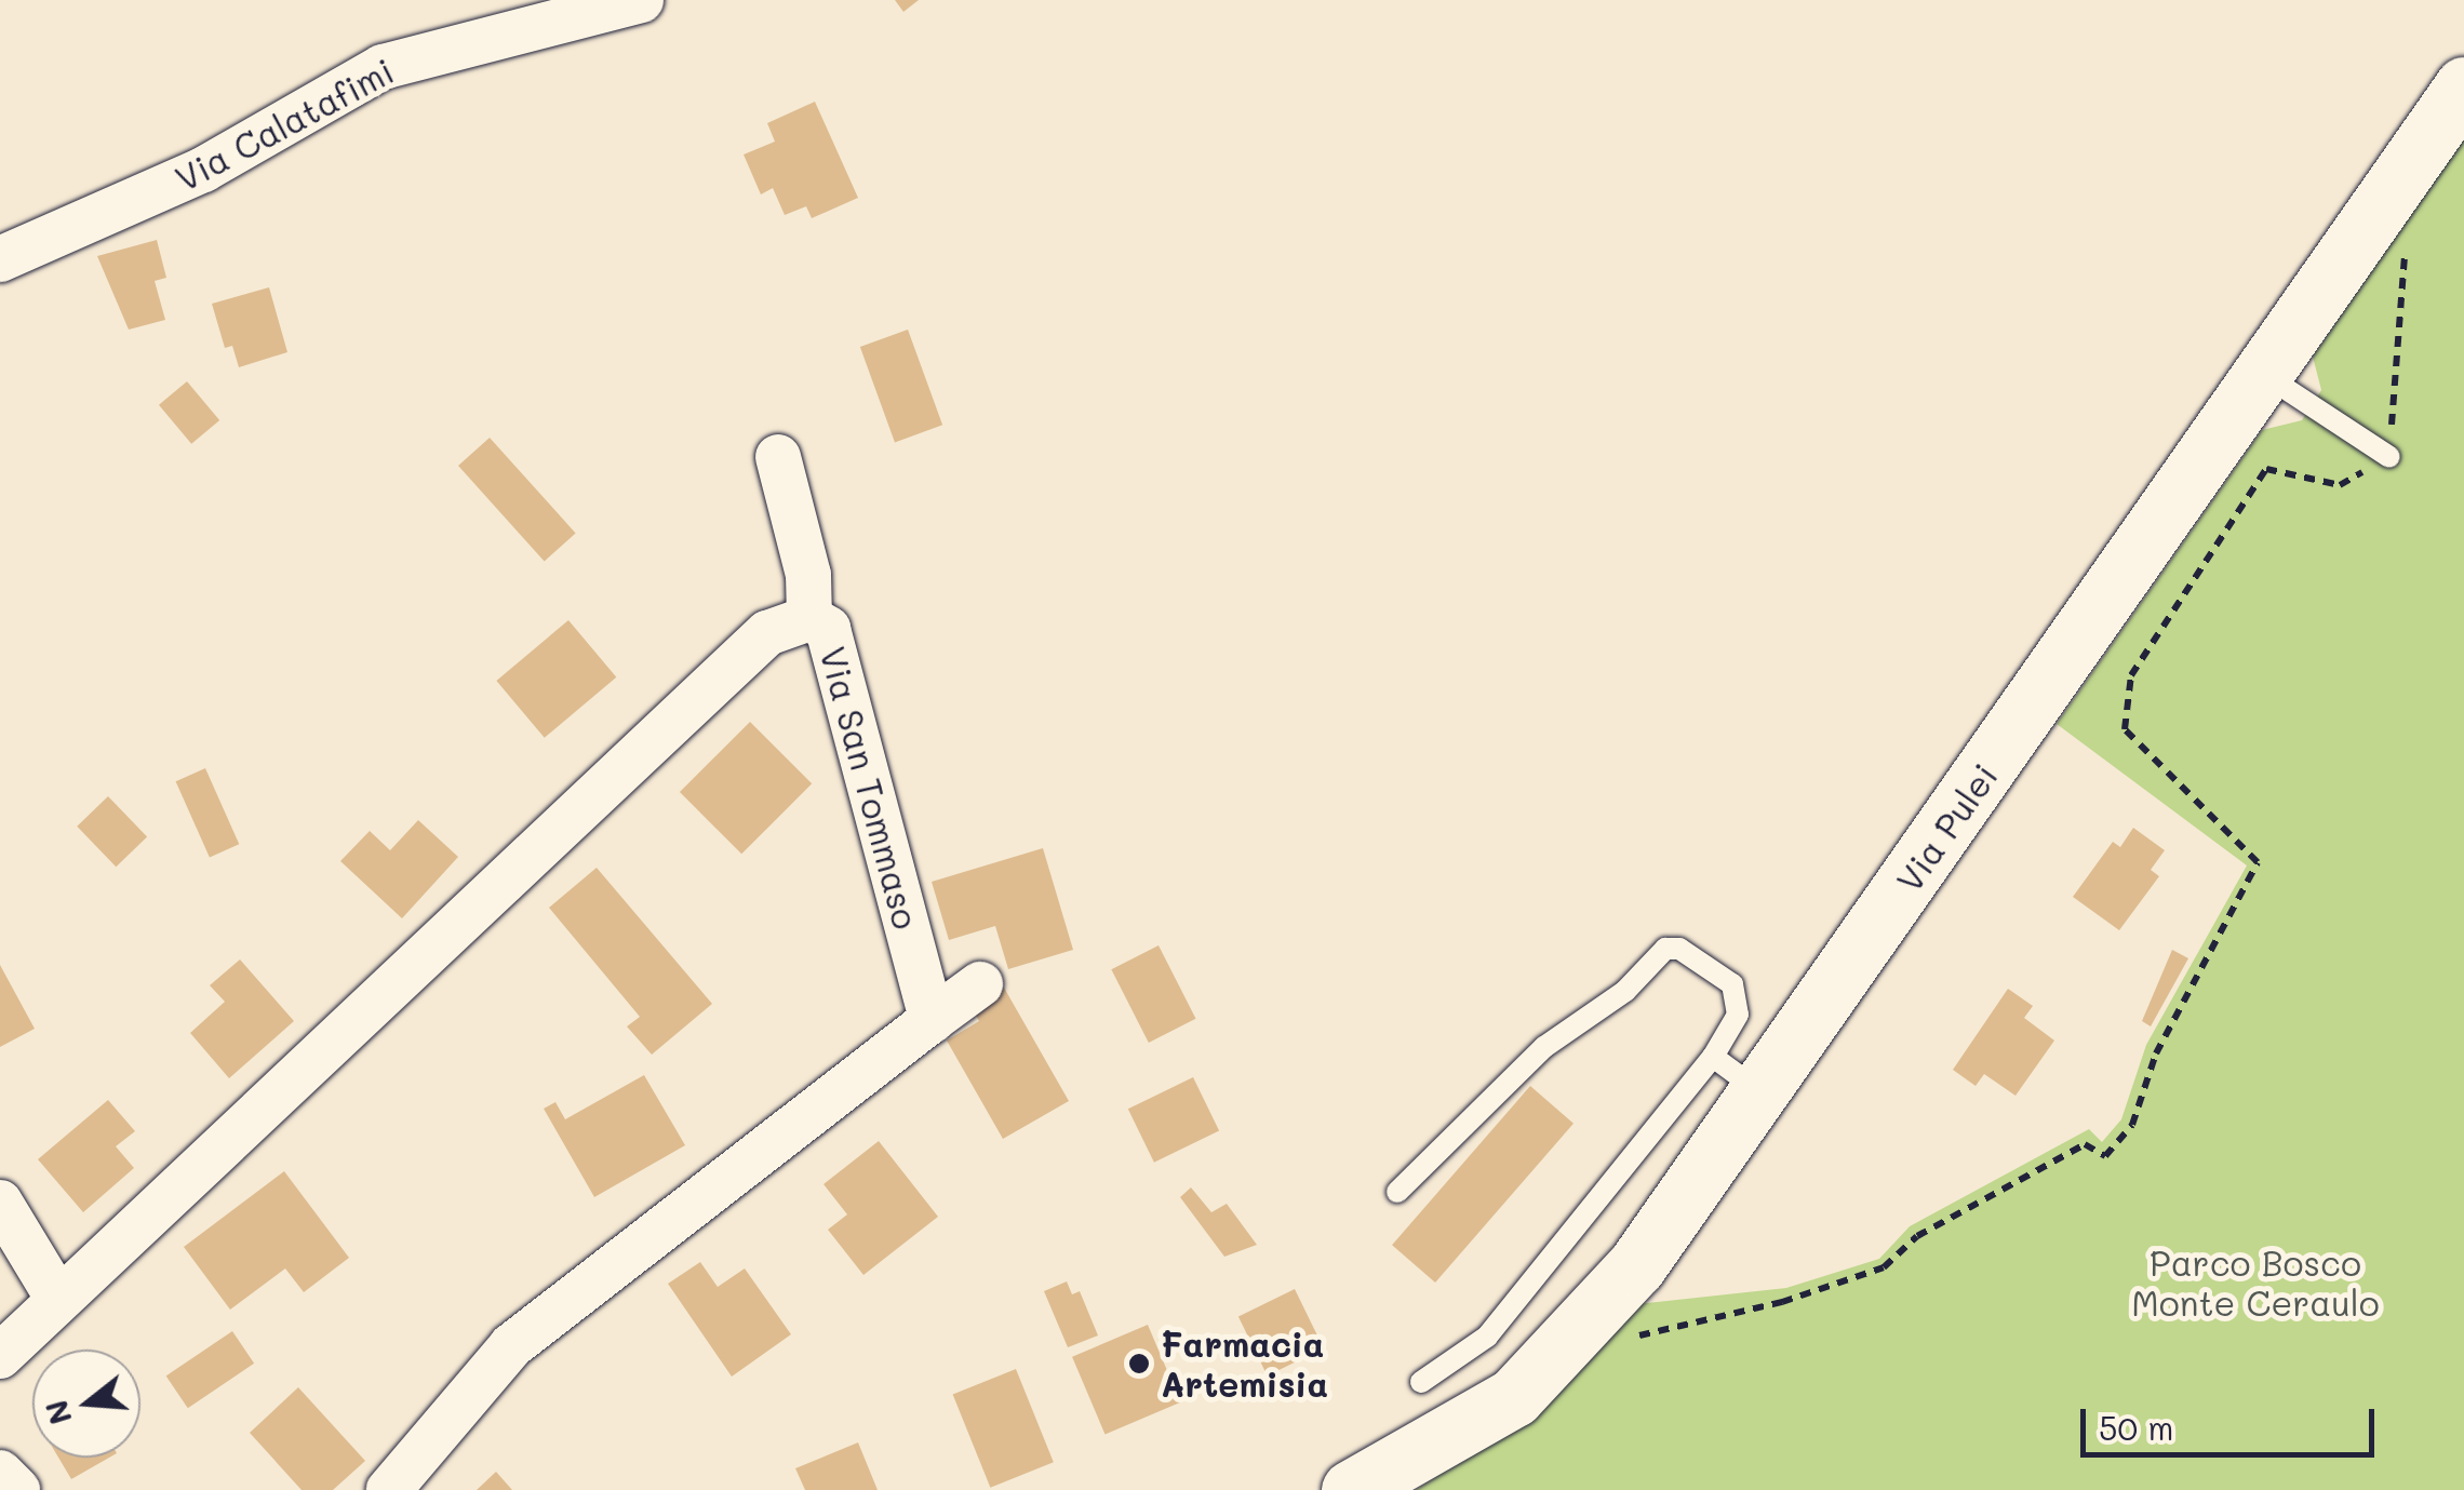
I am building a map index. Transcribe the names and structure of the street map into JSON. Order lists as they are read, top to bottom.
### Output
{
  "streets": {
    "main road": ["Via Pulei"],
    "street": ["Via Calatafimi", "Via San Tommaso"]
  },
  "parks": ["Parco Bosco Monte Ceraulo"],
  "places": ["Farmacia Artemisia"],
  "scale_bar": "50 m",
  "north": "left"
}
